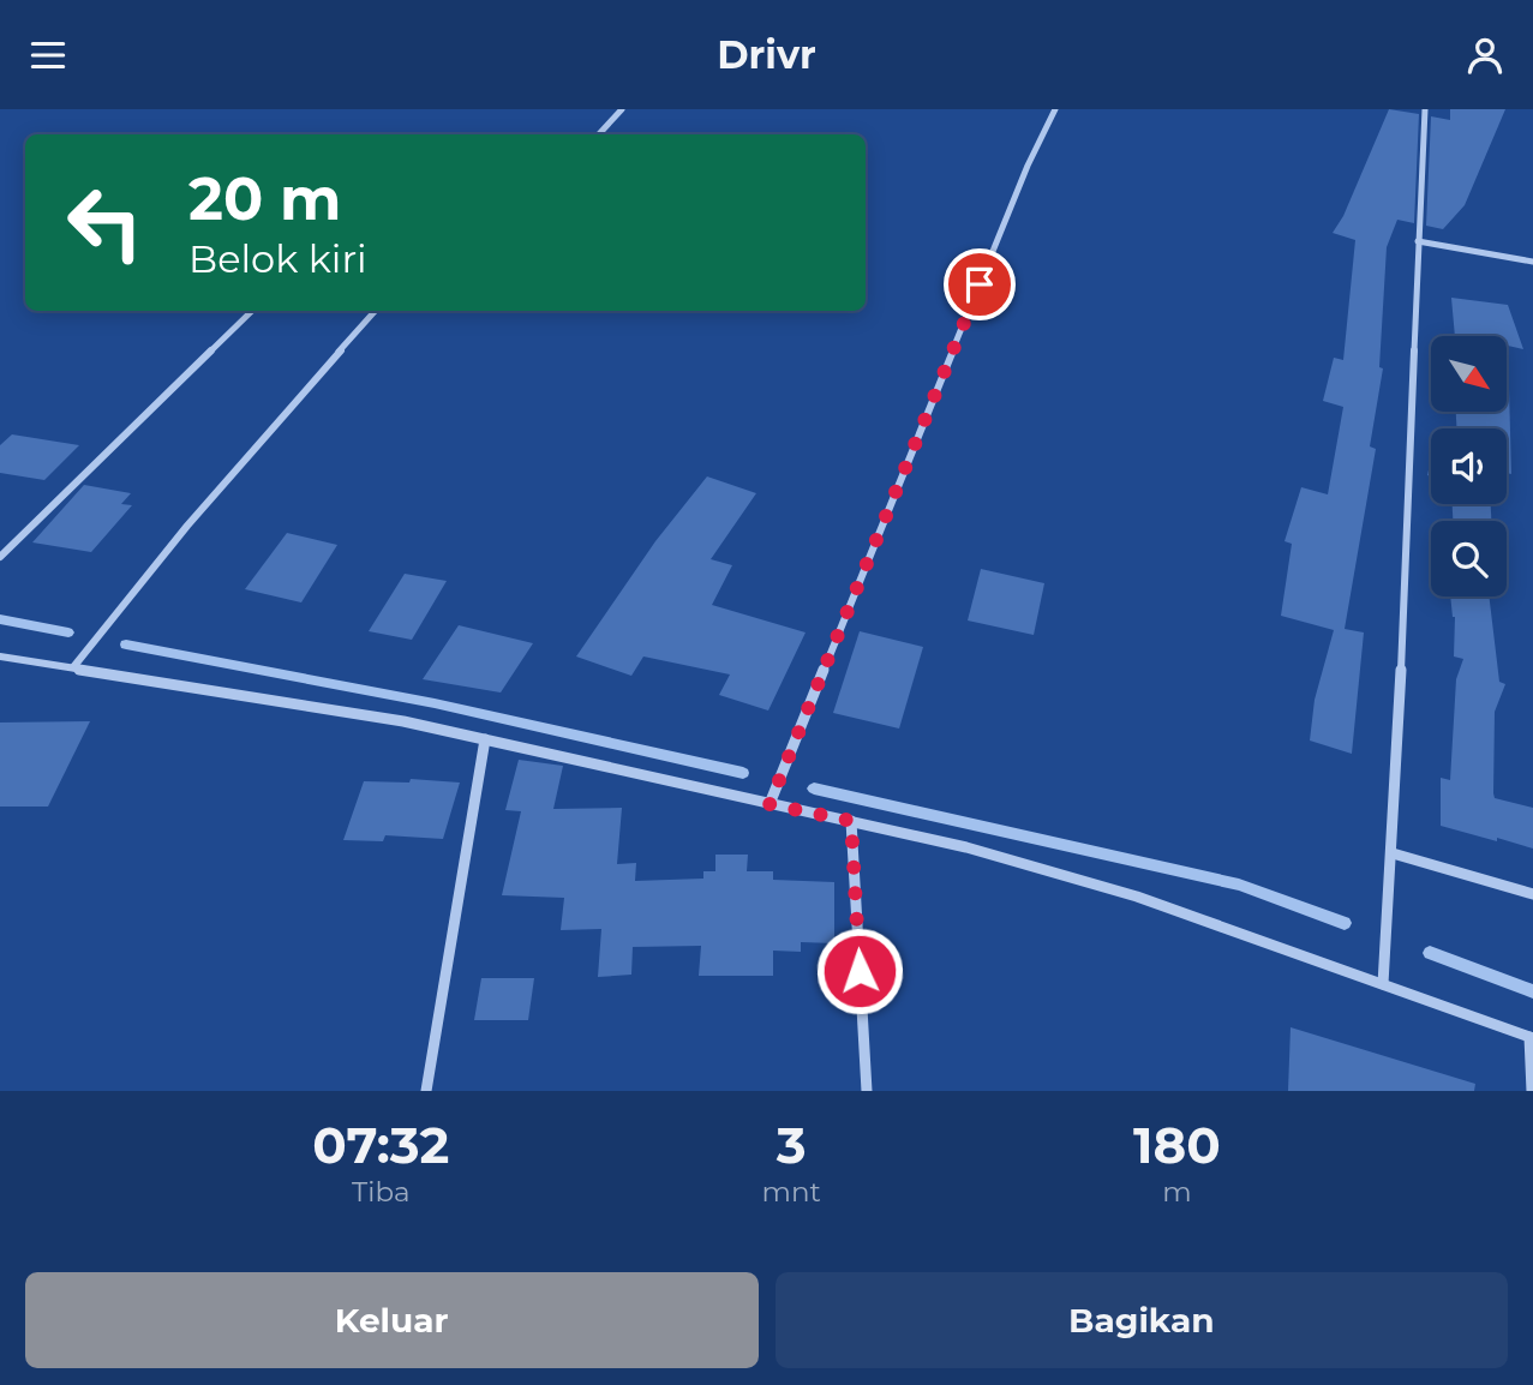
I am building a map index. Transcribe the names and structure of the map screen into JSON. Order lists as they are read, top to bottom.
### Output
{
  "north": "bottom right",
  "page": {
    "header": "Drivr",
    "turn": ["20 m", "Belok kiri"],
    "eta": [
      "07:32",
      "Tiba",
      "3",
      "mnt",
      "180",
      "m"
    ],
    "buttons": ["Keluar", "Bagikan"]
  }
}
